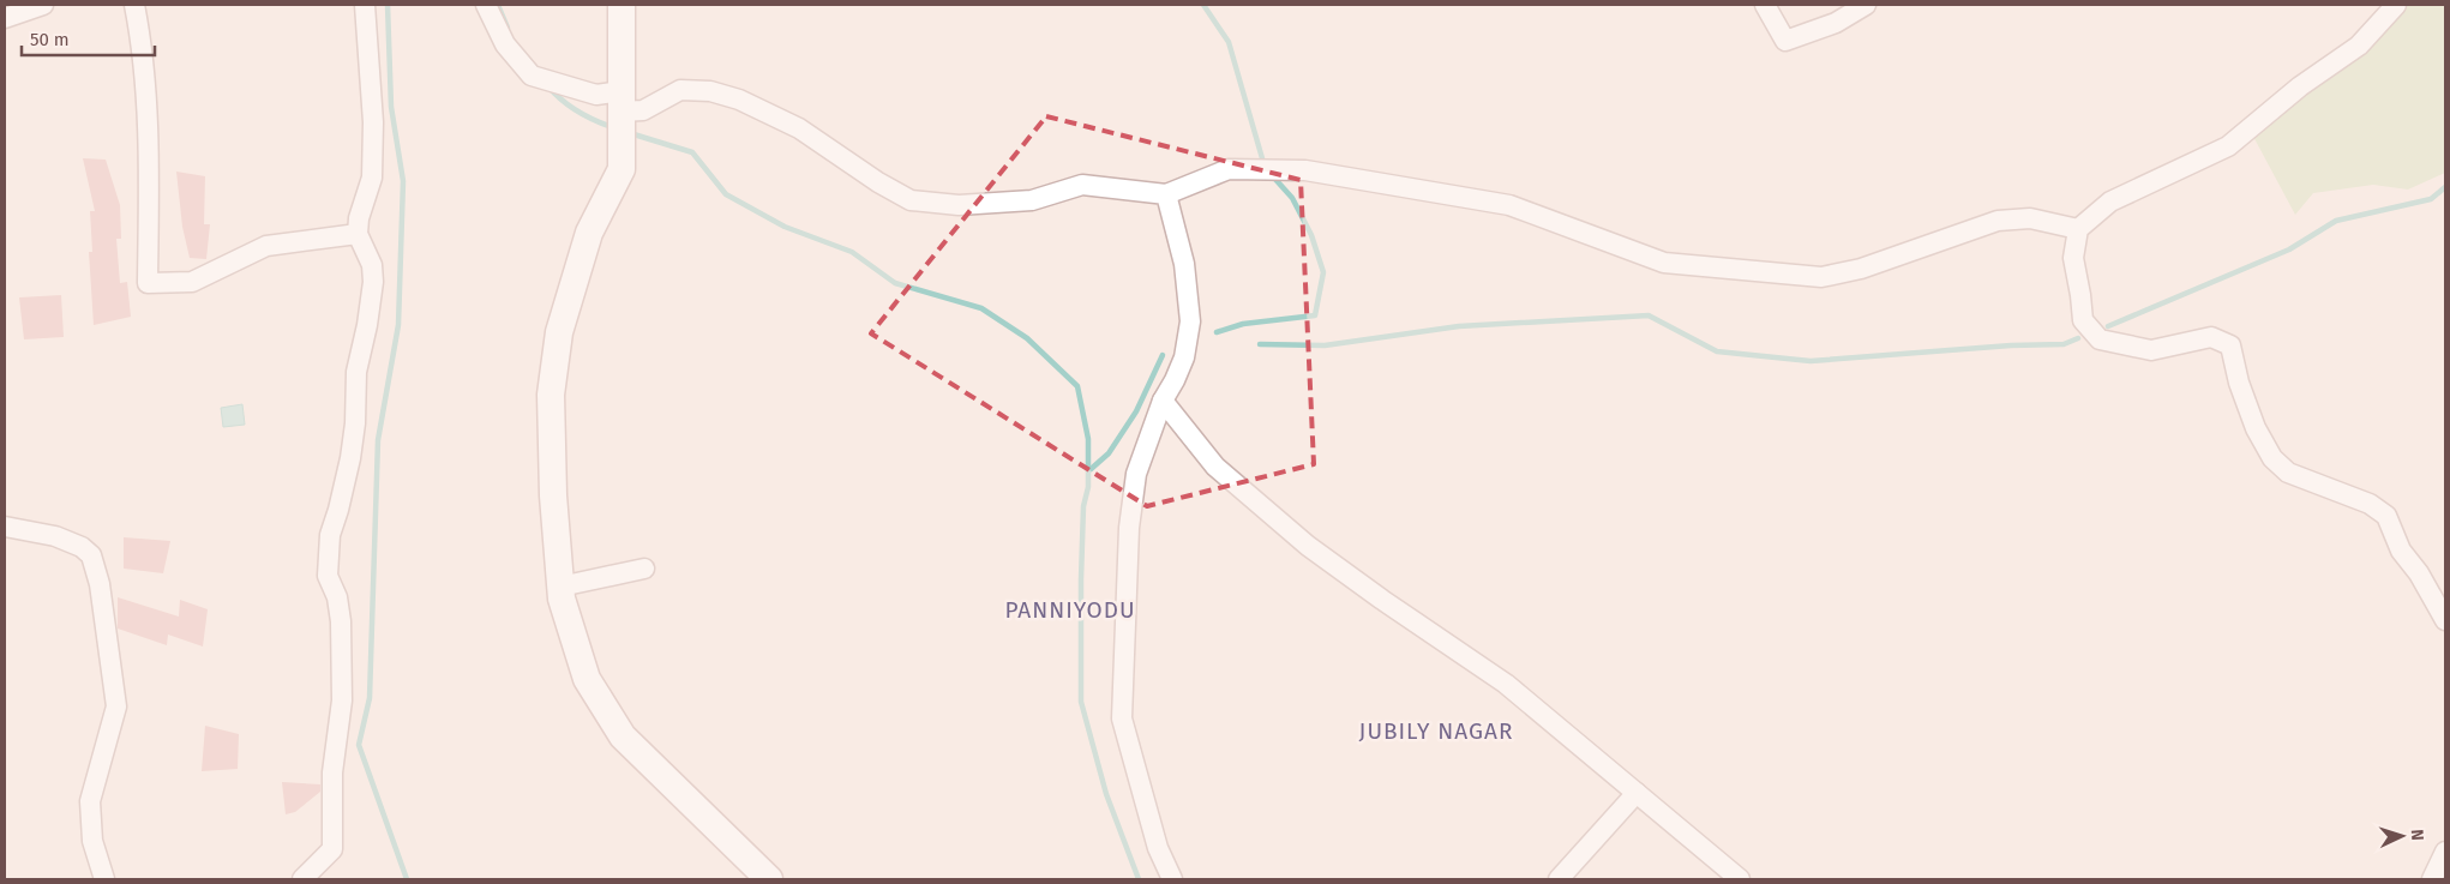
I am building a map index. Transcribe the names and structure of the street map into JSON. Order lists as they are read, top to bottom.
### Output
{
  "districts": ["PANNIYODU", "JUBILY NAGAR"],
  "scale_bar": "50 m",
  "north": "right"
}
